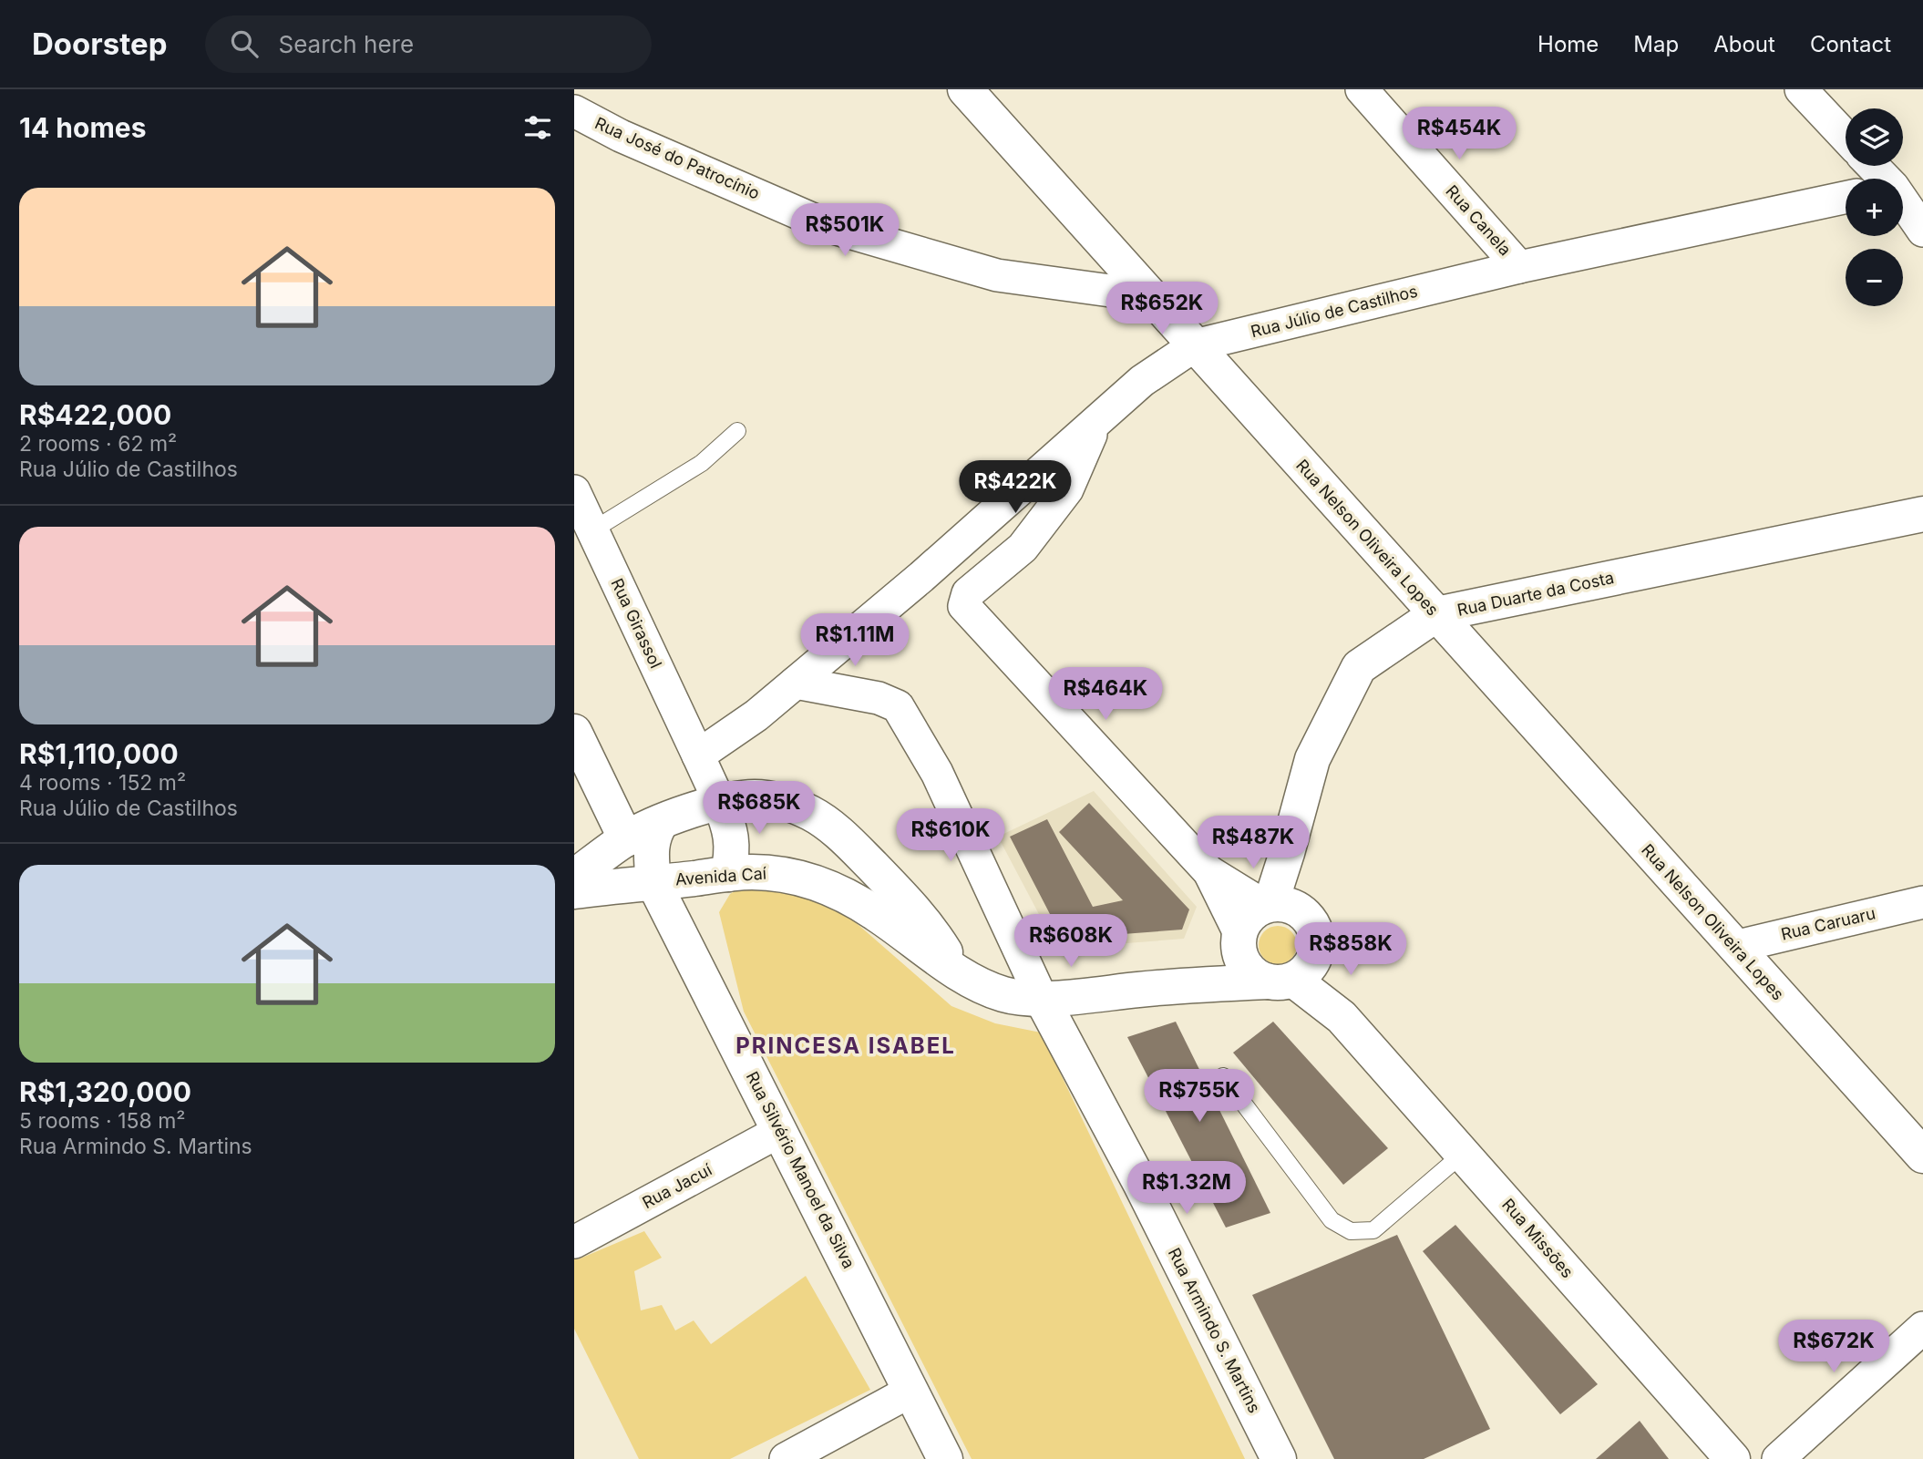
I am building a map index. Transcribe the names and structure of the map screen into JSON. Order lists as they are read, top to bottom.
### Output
{
  "streets": {
    "street": [
      "Rua José do Patrocínio",
      "Rua Canela",
      "Rua Júlio de Castilhos",
      "Rua Nelson Oliveira Lopes",
      "Rua Duarte da Costa",
      "Rua Girassol",
      "Avenida Caí",
      "Rua Caruaru",
      "Rua Silvério Manoel da Silva",
      "Rua Jacuí",
      "Rua Missões",
      "Rua Armindo S. Martins"
    ]
  },
  "crossings": [
    ["Rua José do Patrocínio", "Rua Nelson Oliveira Lopes"],
    ["Rua Canela", "Rua Júlio de Castilhos"],
    ["Rua Júlio de Castilhos", "Rua Nelson Oliveira Lopes"],
    ["Rua Júlio de Castilhos", "Rua Girassol"],
    ["Rua Nelson Oliveira Lopes", "Rua Duarte da Costa"],
    ["Rua Nelson Oliveira Lopes", "Rua Caruaru"],
    ["Rua Duarte da Costa", "Avenida Caí"],
    ["Rua Duarte da Costa", "Rua Missões"],
    ["Avenida Caí", "Rua Silvério Manoel da Silva"],
    ["Avenida Caí", "Rua Missões"],
    ["Avenida Caí", "Rua Armindo S. Martins"],
    ["Rua Silvério Manoel da Silva", "Rua Jacuí"]
  ],
  "districts": ["PRINCESA ISABEL"],
  "page": {
    "header": "Doorstep",
    "search": "Search here",
    "nav": [
      "Home",
      "Map",
      "About",
      "Contact"
    ],
    "heading": "14 homes",
    "price": [
      "R$454K",
      "R$501K",
      "R$652K",
      "R$422K",
      "R$1.11M",
      "R$464K",
      "R$685K",
      "R$610K",
      "R$487K",
      "R$608K",
      "R$858K",
      "R$755K",
      "R$1.32M",
      "R$672K"
    ],
    "map_buttons": ["+", "−"],
    "list": [
      {
        "name": "R$422,000",
        "note": "2 rooms · 62 m² · Rua Júlio de Castilhos"
      },
      {
        "name": "R$1,110,000",
        "note": "4 rooms · 152 m² · Rua Júlio de Castilhos"
      },
      {
        "name": "R$1,320,000",
        "note": "5 rooms · 158 m² · Rua Armindo S. Martins"
      }
    ]
  }
}
